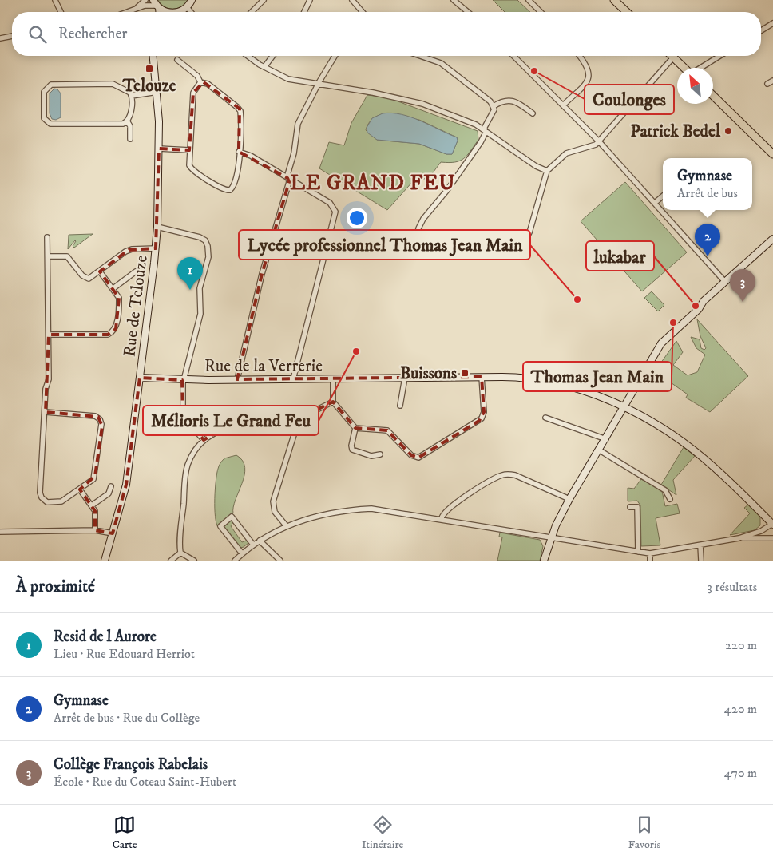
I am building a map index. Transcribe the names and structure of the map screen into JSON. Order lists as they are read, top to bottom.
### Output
{
  "streets": {
    "street": ["Rue de Telouze", "Rue de la Verrerie"]
  },
  "crossings": [
    ["Rue de Telouze", "Rue de la Verrerie"]
  ],
  "districts": ["LE GRAND FEU"],
  "places": {
    "transit": ["Telouze", "Buissons"],
    "other": [
      "Coulonges",
      "Patrick Bedel",
      "Lycée professionnel Thomas Jean Main",
      "lukabar",
      "Thomas Jean Main",
      "Mélioris Le Grand Feu"
    ]
  },
  "north": "top left",
  "page": {
    "search": "Rechercher",
    "popup": ["Gymnase", "Arrêt de bus"],
    "pins": ["2", "1", "3"],
    "heading": ["À proximité", "3 résultats"],
    "list": [
      {
        "mark": "1",
        "name": "Resid de l Aurore",
        "note": "Lieu · Rue Edouard Herriot",
        "value": "220 m"
      },
      {
        "mark": "2",
        "name": "Gymnase",
        "note": "Arrêt de bus · Rue du Collège",
        "value": "420 m"
      },
      {
        "mark": "3",
        "name": "Collège François Rabelais",
        "note": "École · Rue du Coteau Saint-Hubert",
        "value": "470 m"
      }
    ],
    "nav": ["Carte", "Itinéraire", "Favoris"]
  }
}
